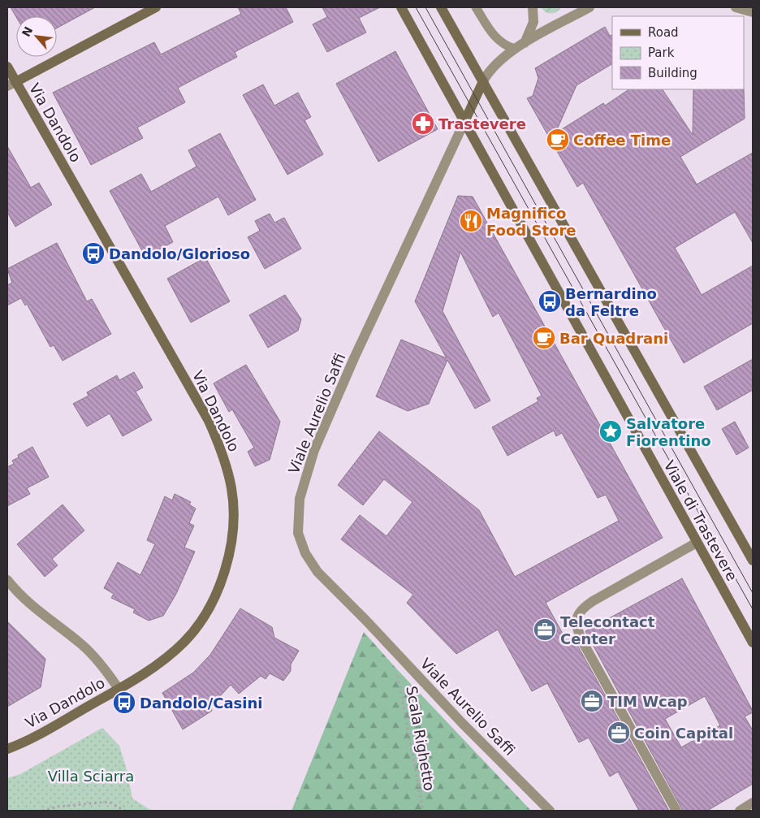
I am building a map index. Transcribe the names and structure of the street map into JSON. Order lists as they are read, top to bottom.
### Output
{
  "streets": {
    "main road": ["Via Dandolo", "Viale di Trastevere"],
    "street": ["Viale Aurelio Saffi"],
    "path": ["Scala Righetto"]
  },
  "crossings": [
    ["Viale Aurelio Saffi", "Viale di Trastevere"]
  ],
  "parks": ["Villa Sciarra"],
  "places": {
    "pharmacy": ["Trastevere"],
    "cafe": ["Coffee Time", "Bar Quadrani"],
    "restaurant": ["Magnifico Food Store"],
    "bus stop": ["Dandolo/Glorioso", "Bernardino da Feltre", "Dandolo/Casini"],
    "place": ["Salvatore Fiorentino"],
    "office": ["Telecontact Center", "TIM Wcap", "Coin Capital"]
  },
  "legend": ["Road", "Park", "Building"],
  "north": "top left"
}
